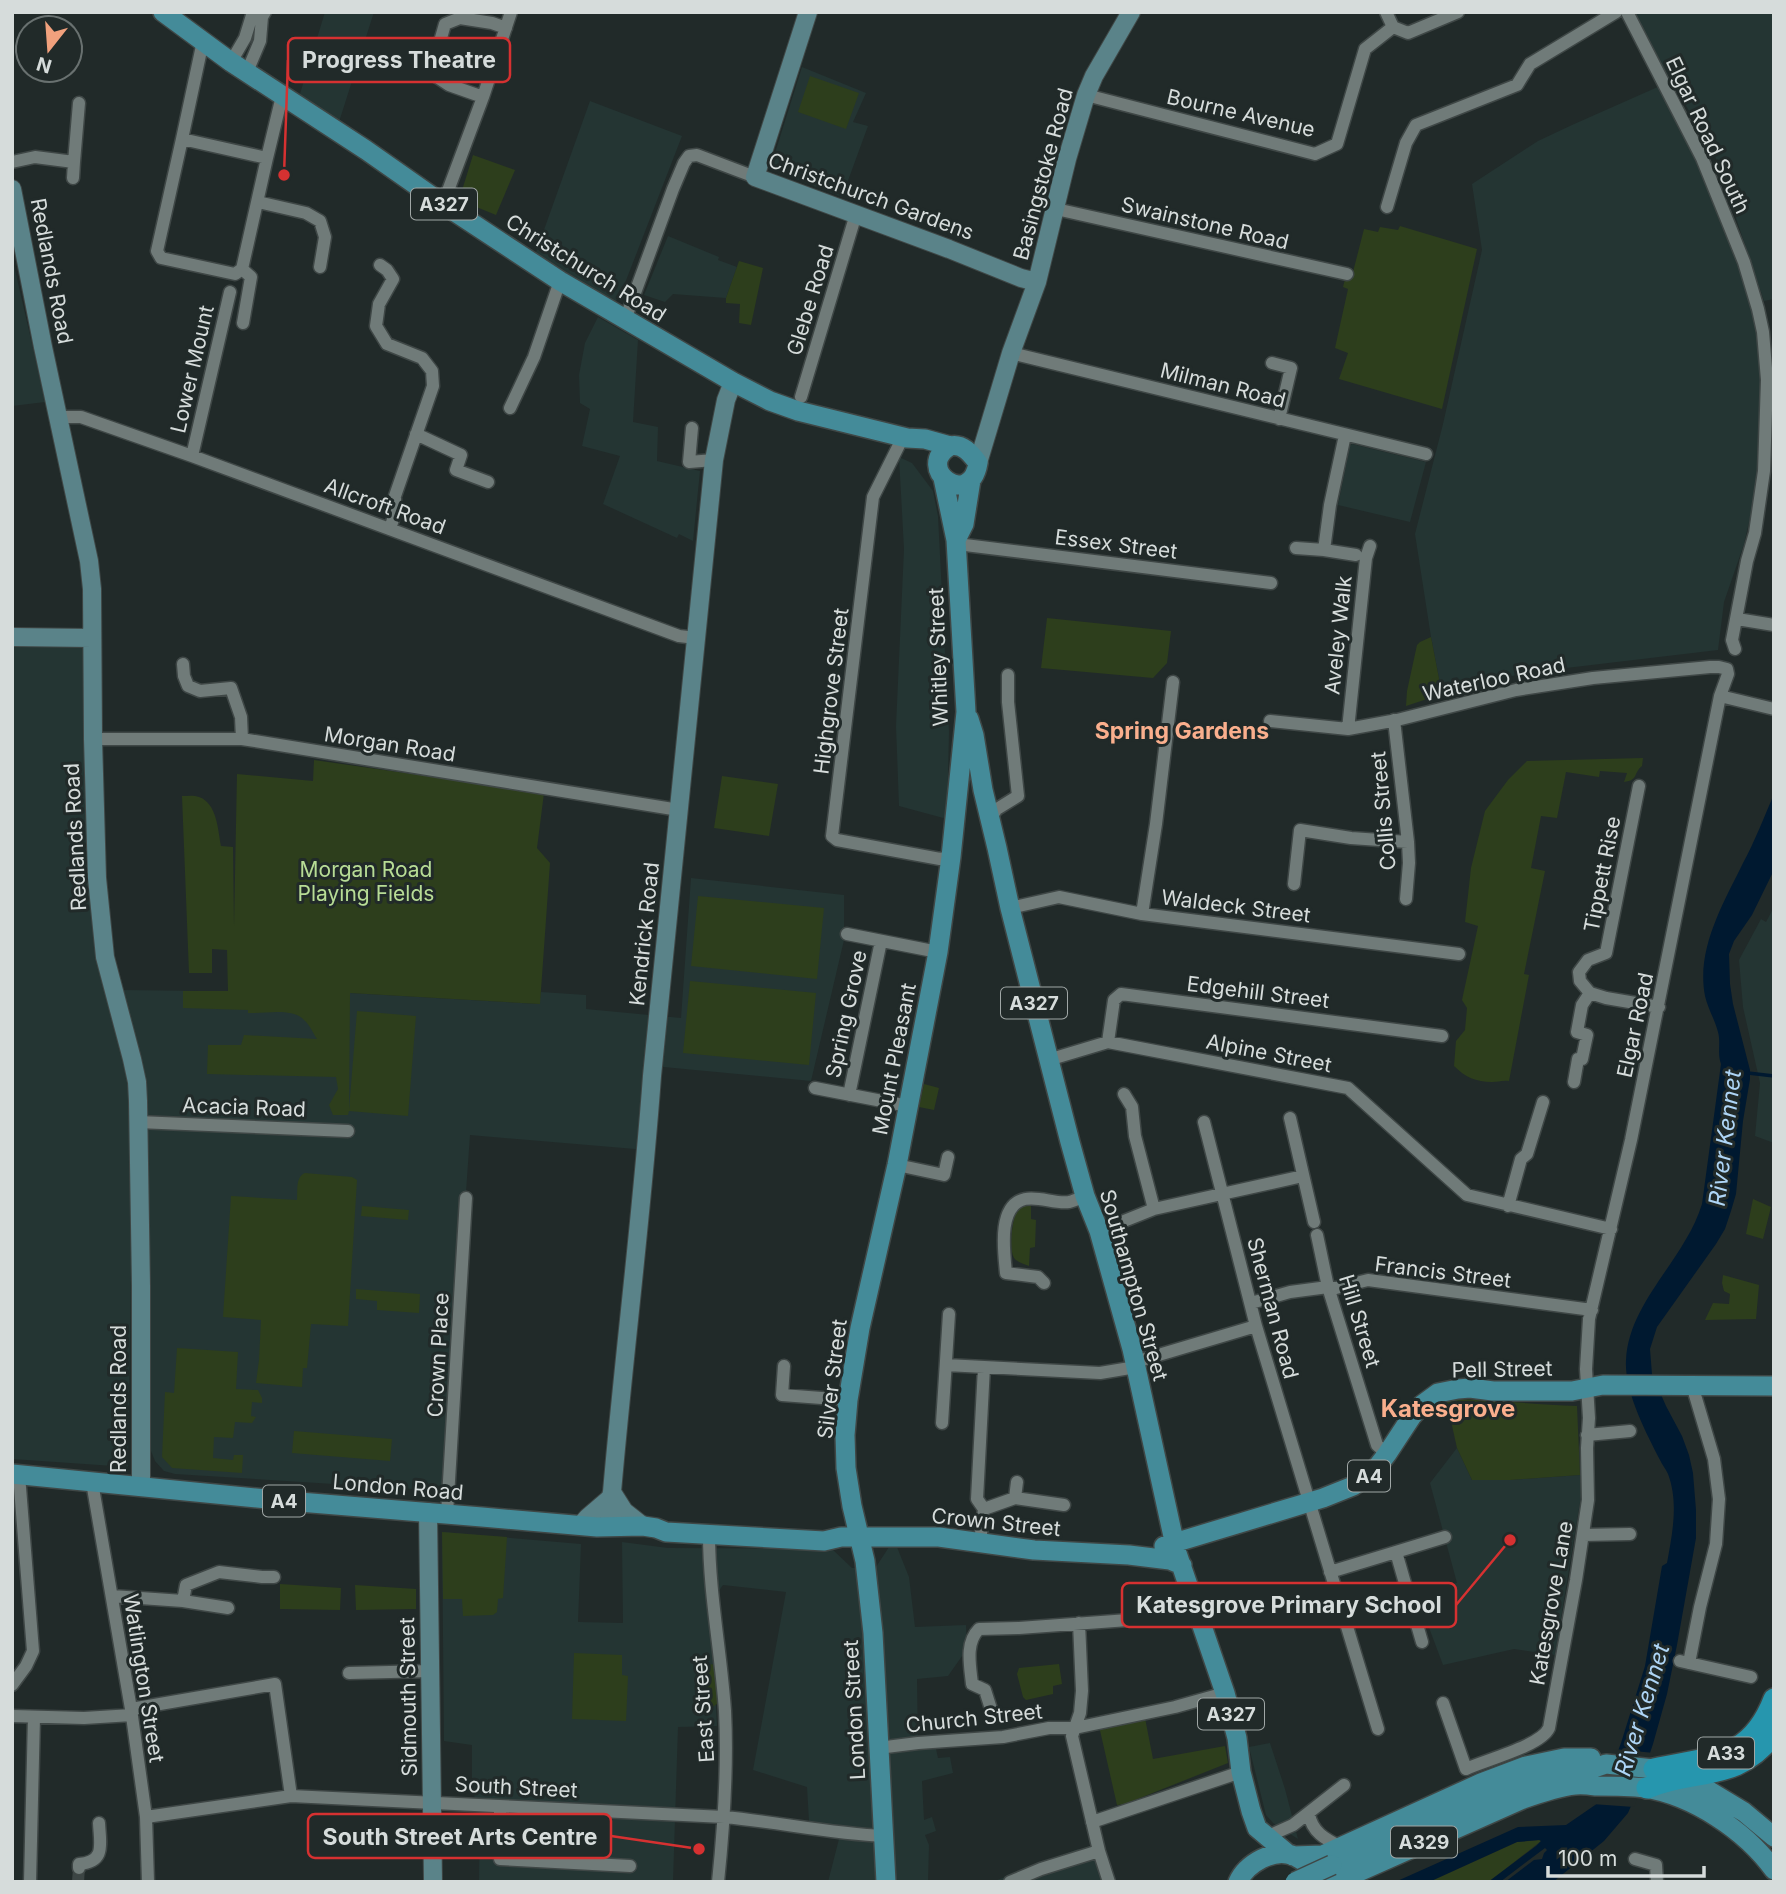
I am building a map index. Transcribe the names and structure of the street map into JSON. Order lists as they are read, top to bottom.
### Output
{
  "streets": {
    "highway": ["A33"],
    "main road": [
      "A327",
      "Christchurch Road",
      "Whitley Street",
      "Mount Pleasant",
      "Southampton Street",
      "Pell Street",
      "Silver Street",
      "A4",
      "London Road",
      "Crown Street",
      "London Street",
      "A329"
    ],
    "street": [
      "Bourne Avenue",
      "Elgar Road South",
      "Basingstoke Road",
      "Christchurch Gardens",
      "Swainstone Road",
      "Redlands Road",
      "Glebe Road",
      "Lower Mount",
      "Milman Road",
      "Allcroft Road",
      "Essex Street",
      "Aveley Walk",
      "Waterloo Road",
      "Highgrove Street",
      "Morgan Road",
      "Collis Street",
      "Tippett Rise",
      "Waldeck Street",
      "Kendrick Road",
      "Edgehill Street",
      "Spring Grove",
      "Elgar Road",
      "Alpine Street",
      "Acacia Road",
      "Francis Street",
      "Sherman Road",
      "Hill Street",
      "Crown Place",
      "Katesgrove Lane",
      "Watlington Street",
      "Sidmouth Street",
      "East Street",
      "Church Street",
      "South Street"
    ]
  },
  "crossings": [
    ["Bourne Avenue", "Basingstoke Road"],
    ["Basingstoke Road", "Christchurch Gardens"],
    ["Basingstoke Road", "Swainstone Road"],
    ["Basingstoke Road", "Milman Road"],
    ["Basingstoke Road", "Whitley Street"],
    ["Christchurch Gardens", "Christchurch Road"],
    ["Christchurch Gardens", "Glebe Road"],
    ["Christchurch Road", "Whitley Street"],
    ["Christchurch Road", "Highgrove Street"],
    ["Christchurch Road", "Kendrick Road"],
    ["Redlands Road", "Allcroft Road"],
    ["Redlands Road", "Morgan Road"],
    ["Redlands Road", "Acacia Road"],
    ["Redlands Road", "London Road"],
    ["Lower Mount", "Allcroft Road"],
    ["Milman Road", "Whitley Street"],
    ["Allcroft Road", "Kendrick Road"],
    ["Essex Street", "Whitley Street"],
    ["Aveley Walk", "Waterloo Road"],
    ["Whitley Street", "Highgrove Street"],
    ["Whitley Street", "Mount Pleasant"],
    ["Whitley Street", "Southampton Street"],
    ["Waterloo Road", "Collis Street"],
    ["Waterloo Road", "Elgar Road"],
    ["Highgrove Street", "Mount Pleasant"],
    ["Morgan Road", "Kendrick Road"],
    ["Waldeck Street", "Southampton Street"],
    ["Kendrick Road", "London Road"],
    ["Edgehill Street", "Alpine Street"],
    ["Elgar Road", "Alpine Street"],
    ["Elgar Road", "Francis Street"],
    ["Elgar Road", "Pell Street"],
    ["Elgar Road", "A4"],
    ["Elgar Road", "Katesgrove Lane"],
    ["Alpine Street", "Southampton Street"],
    ["Mount Pleasant", "Silver Street"],
    ["Francis Street", "Sherman Road"],
    ["Francis Street", "Hill Street"],
    ["Southampton Street", "Pell Street"],
    ["Southampton Street", "Crown Street"],
    ["Southampton Street", "Church Street"],
    ["Southampton Street", "A329"],
    ["Sherman Road", "Pell Street"],
    ["Hill Street", "Pell Street"],
    ["Crown Place", "London Road"],
    ["Crown Place", "Sidmouth Street"],
    ["Pell Street", "A4"],
    ["Pell Street", "Crown Street"],
    ["Pell Street", "Katesgrove Lane"],
    ["Silver Street", "London Road"],
    ["Silver Street", "Crown Street"],
    ["Silver Street", "London Street"],
    ["A4", "Katesgrove Lane"],
    ["London Road", "Crown Street"],
    ["London Road", "Watlington Street"],
    ["London Road", "Sidmouth Street"],
    ["London Road", "East Street"],
    ["London Road", "London Street"],
    ["Crown Street", "London Street"],
    ["Watlington Street", "South Street"],
    ["Sidmouth Street", "South Street"],
    ["East Street", "South Street"],
    ["London Street", "Church Street"],
    ["London Street", "South Street"],
    ["A33", "A329"]
  ],
  "districts": ["Spring Gardens", "Katesgrove"],
  "water": ["River Kennet"],
  "parks": ["Morgan Road Playing Fields"],
  "places": ["Progress Theatre", "Katesgrove Primary School", "South Street Arts Centre"],
  "scale_bar": "100 m",
  "north": "bottom"
}
